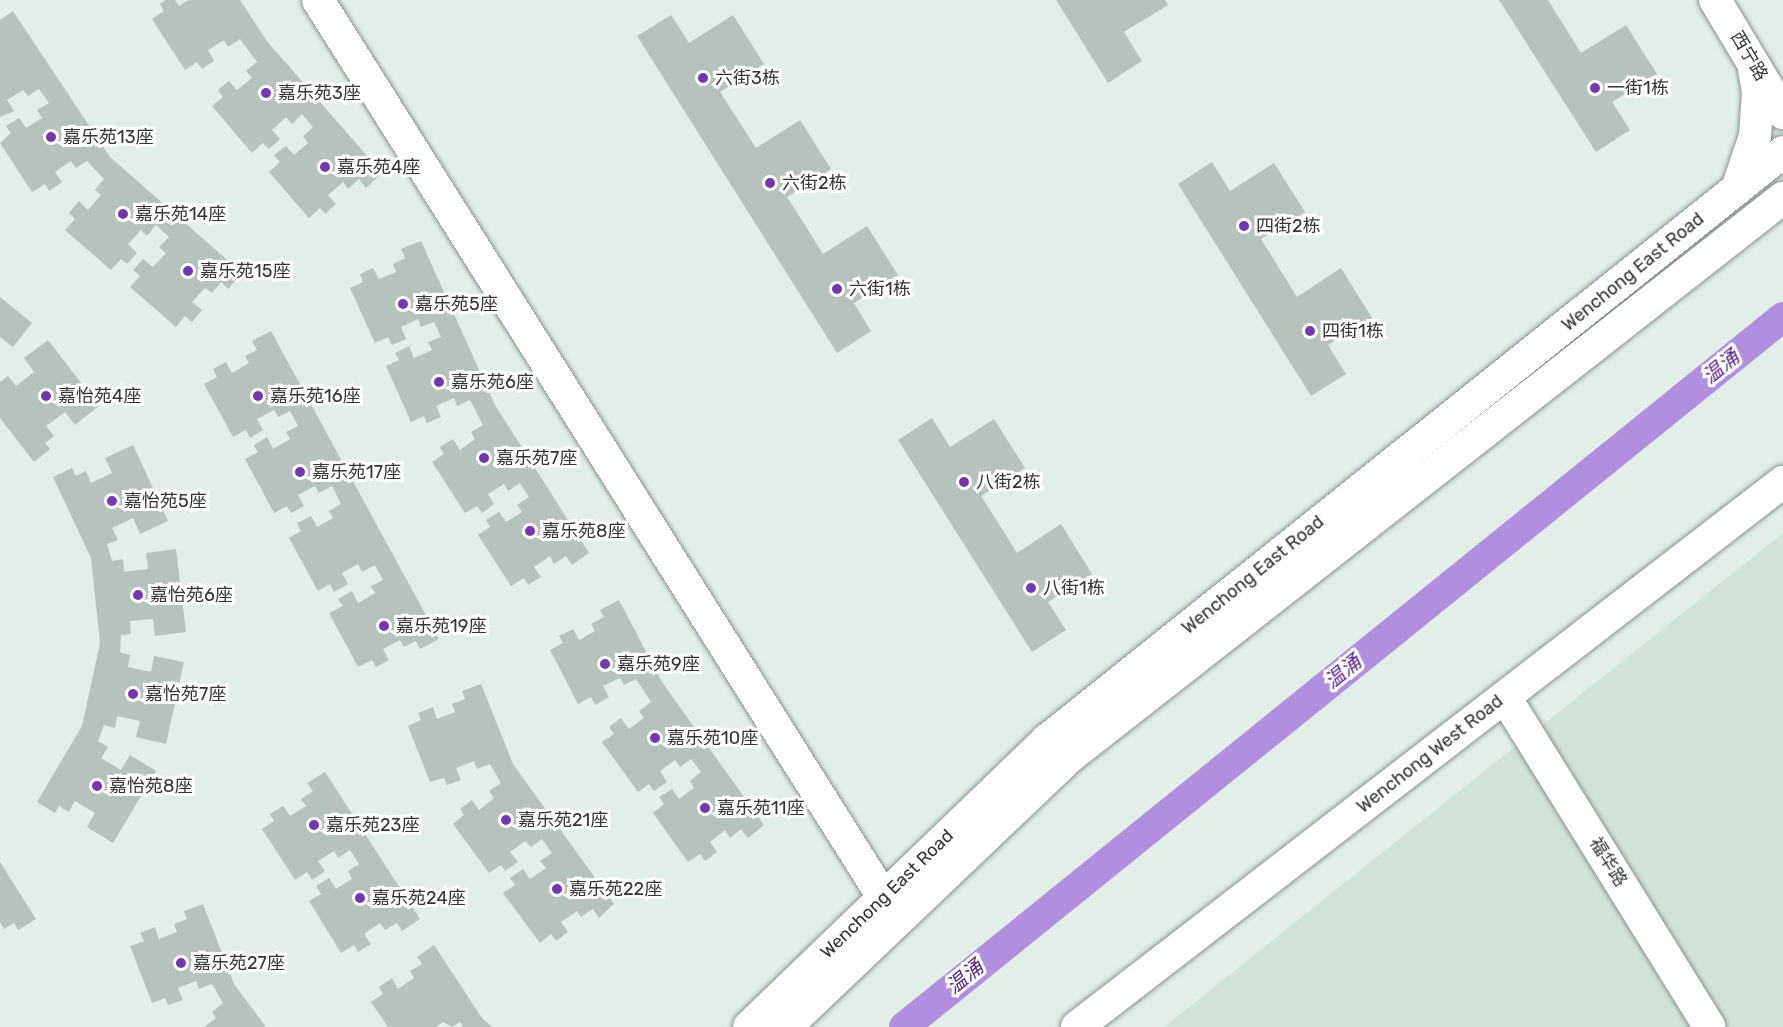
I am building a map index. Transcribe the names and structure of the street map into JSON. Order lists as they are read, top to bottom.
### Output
{
  "streets": {
    "street": [
      "西宁路",
      "Wenchong East Road",
      "Wenchong West Road",
      "福华路"
    ]
  },
  "crossings": [
    ["Wenchong West Road", "福华路"]
  ],
  "water": ["温涌"],
  "places": [
    "六街3栋",
    "一街1栋",
    "嘉乐苑3座",
    "嘉乐苑13座",
    "嘉乐苑4座",
    "六街2栋",
    "嘉乐苑14座",
    "四街2栋",
    "嘉乐苑15座",
    "六街1栋",
    "嘉乐苑5座",
    "四街1栋",
    "嘉乐苑6座",
    "嘉怡苑4座",
    "嘉乐苑16座",
    "嘉乐苑7座",
    "嘉乐苑17座",
    "八街2栋",
    "嘉怡苑5座",
    "嘉乐苑8座",
    "八街1栋",
    "嘉怡苑6座",
    "嘉乐苑19座",
    "嘉乐苑9座",
    "嘉怡苑7座",
    "嘉乐苑10座",
    "嘉怡苑8座",
    "嘉乐苑11座",
    "嘉乐苑21座",
    "嘉乐苑23座",
    "嘉乐苑22座",
    "嘉乐苑24座",
    "嘉乐苑27座"
  ]
}
